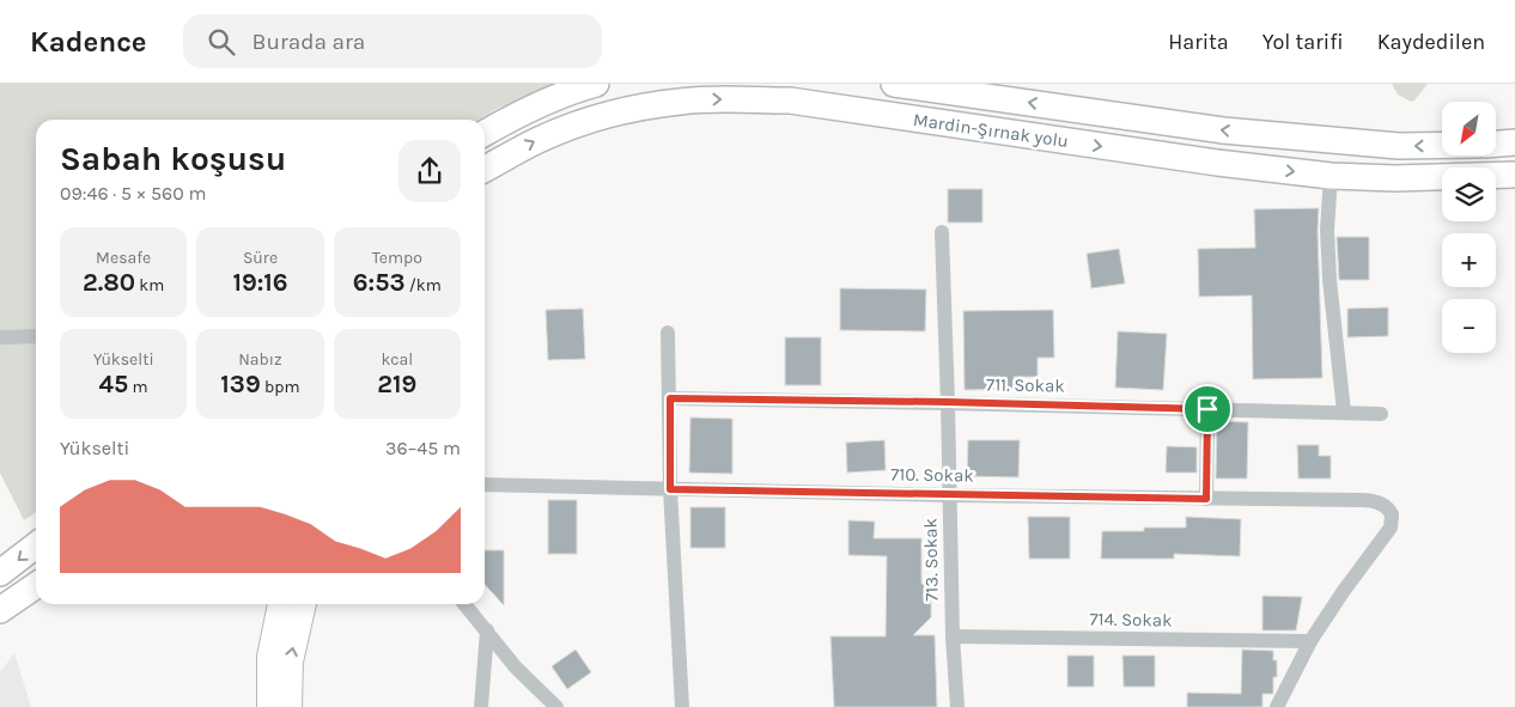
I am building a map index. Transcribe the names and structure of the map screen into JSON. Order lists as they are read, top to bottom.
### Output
{
  "streets": {
    "highway": ["Mardin-Şırnak yolu"],
    "street": [
      "711. Sokak",
      "710. Sokak",
      "713. Sokak",
      "714. Sokak"
    ]
  },
  "crossings": [
    ["711. Sokak", "713. Sokak"],
    ["710. Sokak", "713. Sokak"],
    ["710. Sokak", "714. Sokak"],
    ["713. Sokak", "714. Sokak"]
  ],
  "north": "bottom left",
  "page": {
    "header": "Kadence",
    "search": "Burada ara",
    "nav": ["Harita", "Yol tarifi", "Kaydedilen"],
    "map_buttons": ["+", "−"],
    "heading": ["Sabah koşusu", "09:46 · 5 × 560 m"],
    "stats": [
      ["Mesafe", "2.80 km"],
      ["Süre", "19:16"],
      ["Tempo", "6:53 /km"],
      ["Yükselti", "45 m"],
      ["Nabız", "139 bpm"],
      ["kcal", "219"]
    ],
    "chart": ["Yükselti", "36–45 m"]
  }
}
